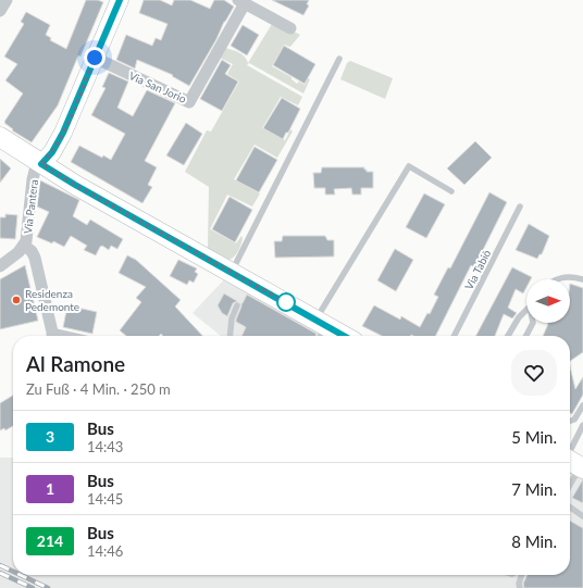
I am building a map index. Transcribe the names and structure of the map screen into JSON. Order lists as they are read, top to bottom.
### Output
{
  "streets": {
    "street": ["Via San Jorio", "Via Pantera"],
    "lane": ["Via Tabiò"]
  },
  "places": ["Residenza Pedemonte"],
  "lines": ["bus line 3"],
  "north": "right",
  "page": {
    "heading": ["Al Ramone", "Zu Fuß · 4 Min. · 250 m"],
    "list": [
      {
        "mark": "3",
        "name": "Bus",
        "note": "14:43",
        "value": "5 Min."
      },
      {
        "mark": "1",
        "name": "Bus",
        "note": "14:45",
        "value": "7 Min."
      },
      {
        "mark": "214",
        "name": "Bus",
        "note": "14:46",
        "value": "8 Min."
      }
    ]
  }
}
